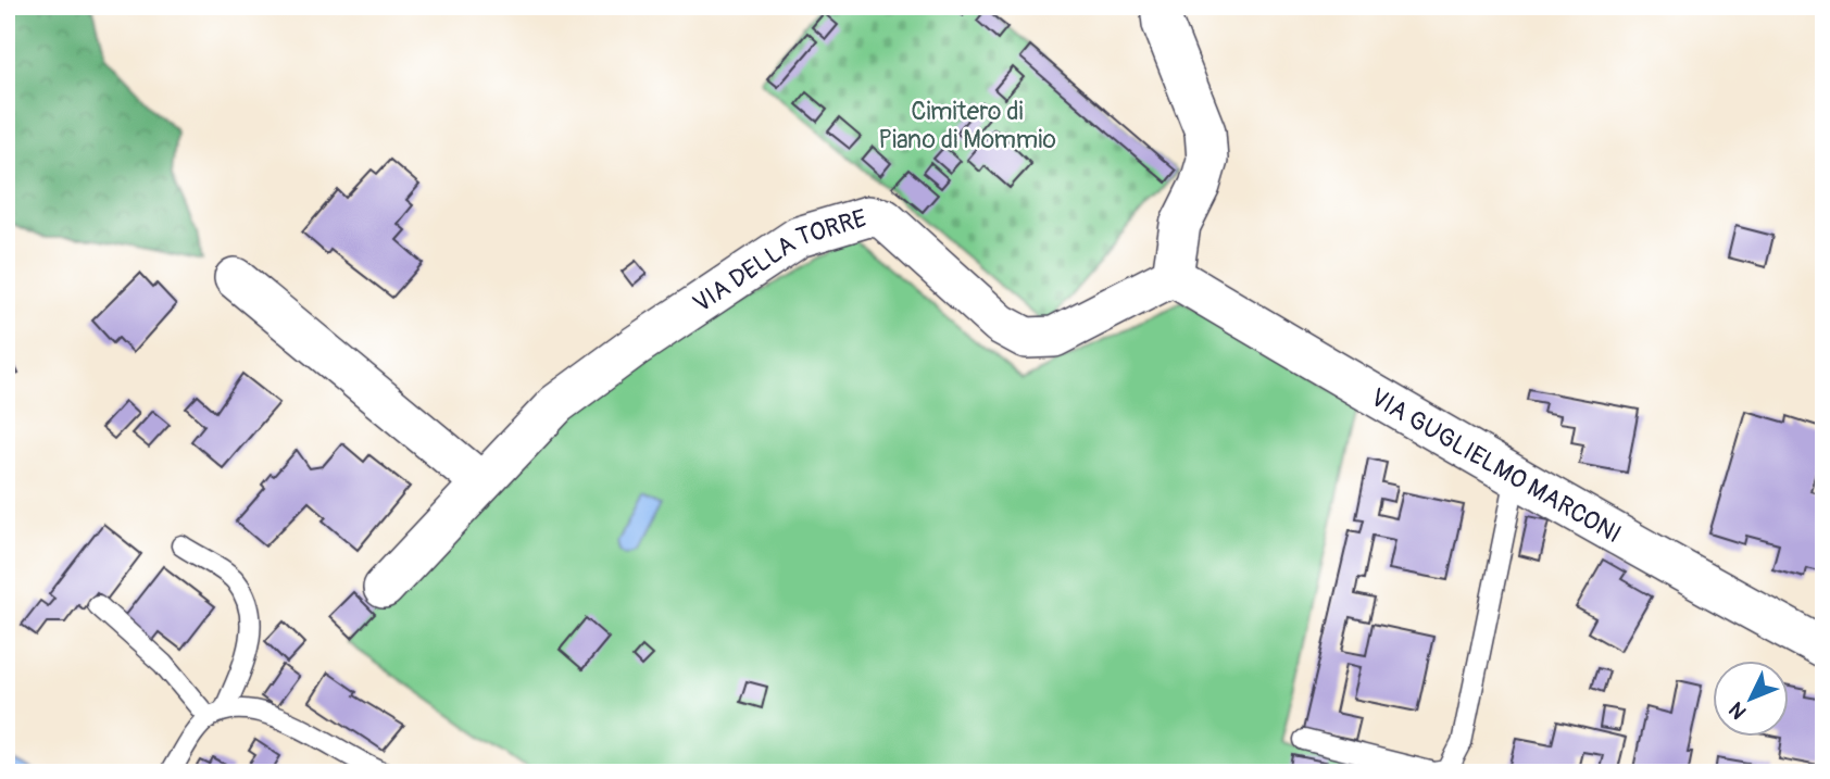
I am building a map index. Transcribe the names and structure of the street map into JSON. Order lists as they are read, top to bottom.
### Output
{
  "streets": {
    "street": ["VIA DELLA TORRE", "VIA GUGLIELMO MARCONI"]
  },
  "crossings": [
    ["VIA DELLA TORRE", "VIA GUGLIELMO MARCONI"]
  ],
  "parks": ["Cimitero di Piano di Mommio"],
  "north": "bottom left"
}
